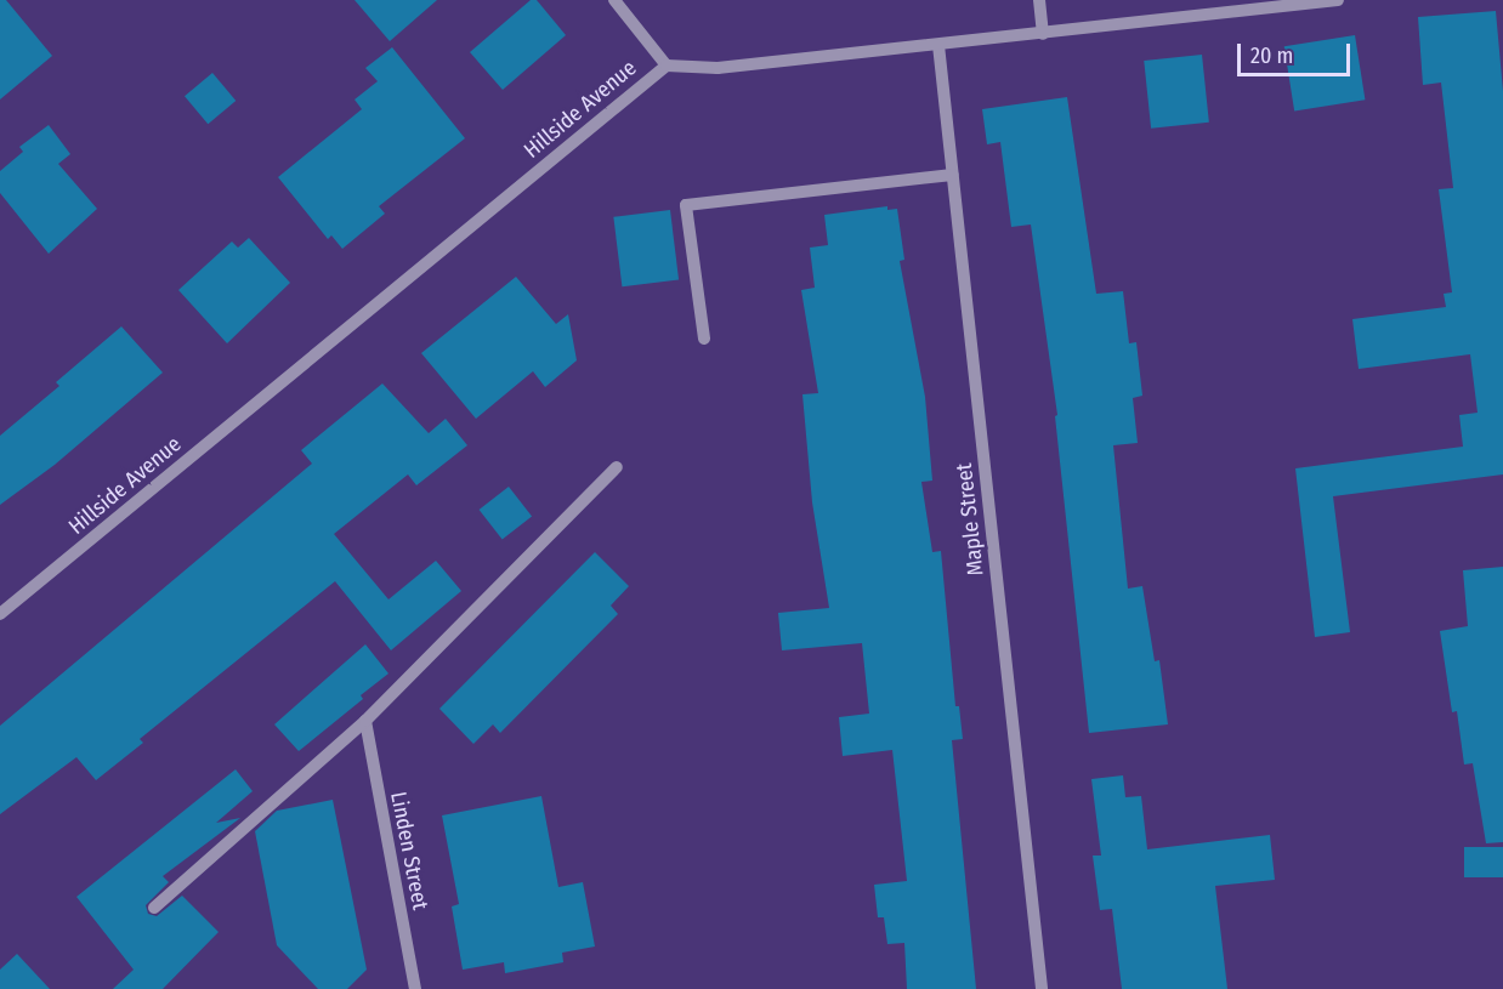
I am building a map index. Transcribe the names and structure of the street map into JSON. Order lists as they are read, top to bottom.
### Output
{
  "streets": {
    "street": ["Hillside Avenue", "Maple Street", "Linden Street"]
  },
  "crossings": [
    ["Hillside Avenue", "Maple Street"]
  ],
  "scale_bar": "20 m"
}
